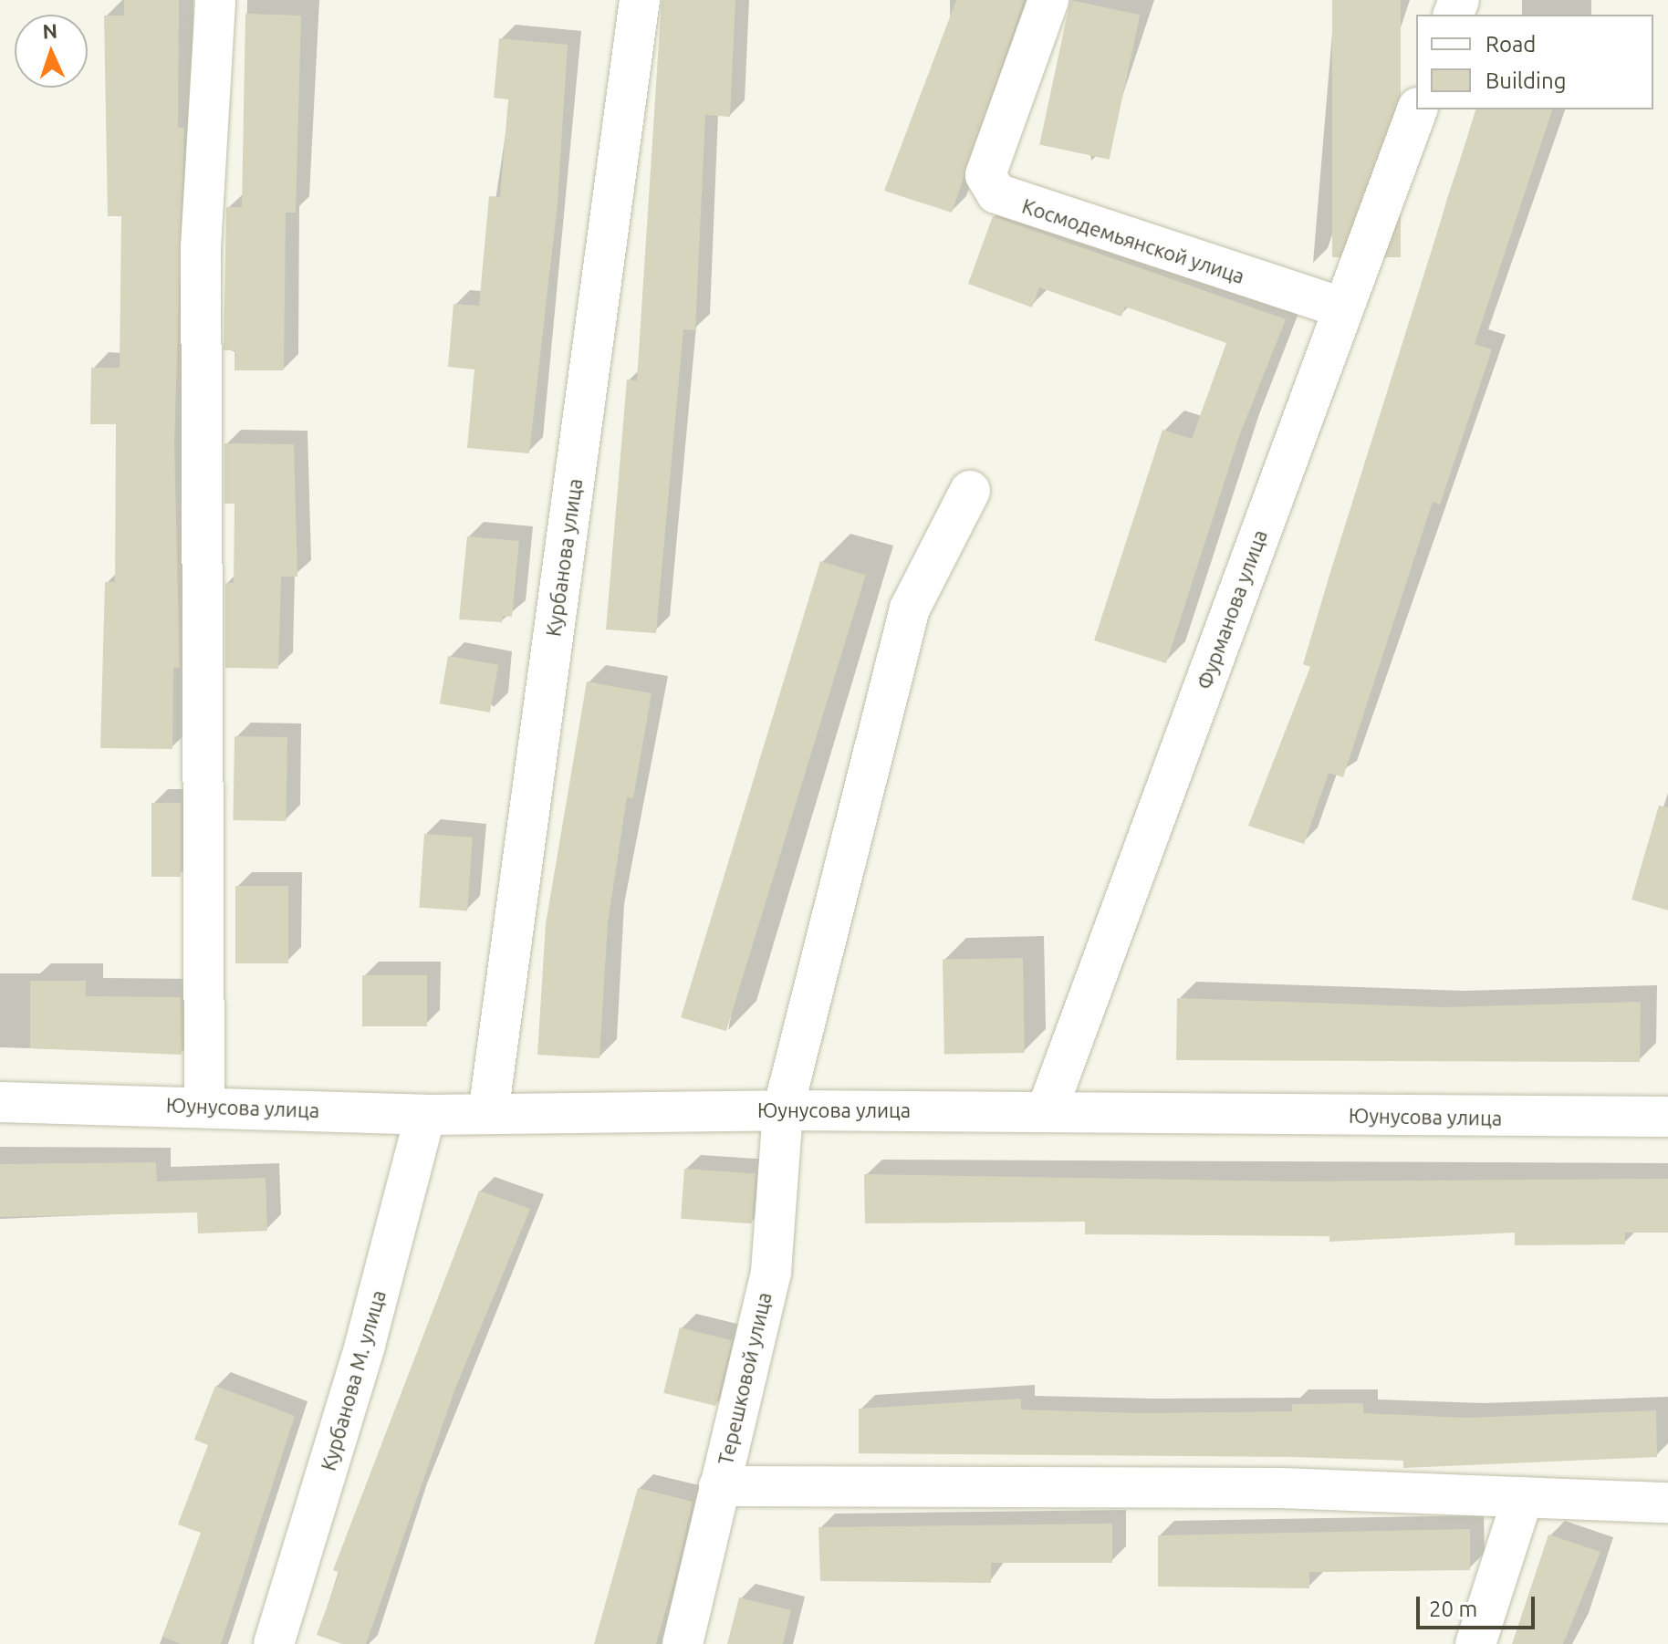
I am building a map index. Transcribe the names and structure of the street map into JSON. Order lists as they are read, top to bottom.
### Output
{
  "streets": {
    "street": [
      "Космодемьянской улица",
      "Курбанова улица",
      "Фурманова улица",
      "Юунусова улица",
      "Терешковой улица",
      "Курбанова М. улица"
    ]
  },
  "crossings": [
    ["Космодемьянской улица", "Фурманова улица"],
    ["Курбанова улица", "Юунусова улица"],
    ["Фурманова улица", "Юунусова улица"],
    ["Юунусова улица", "Терешковой улица"],
    ["Юунусова улица", "Курбанова М. улица"]
  ],
  "legend": ["Road", "Building"],
  "scale_bar": "20 m",
  "north": "top"
}
